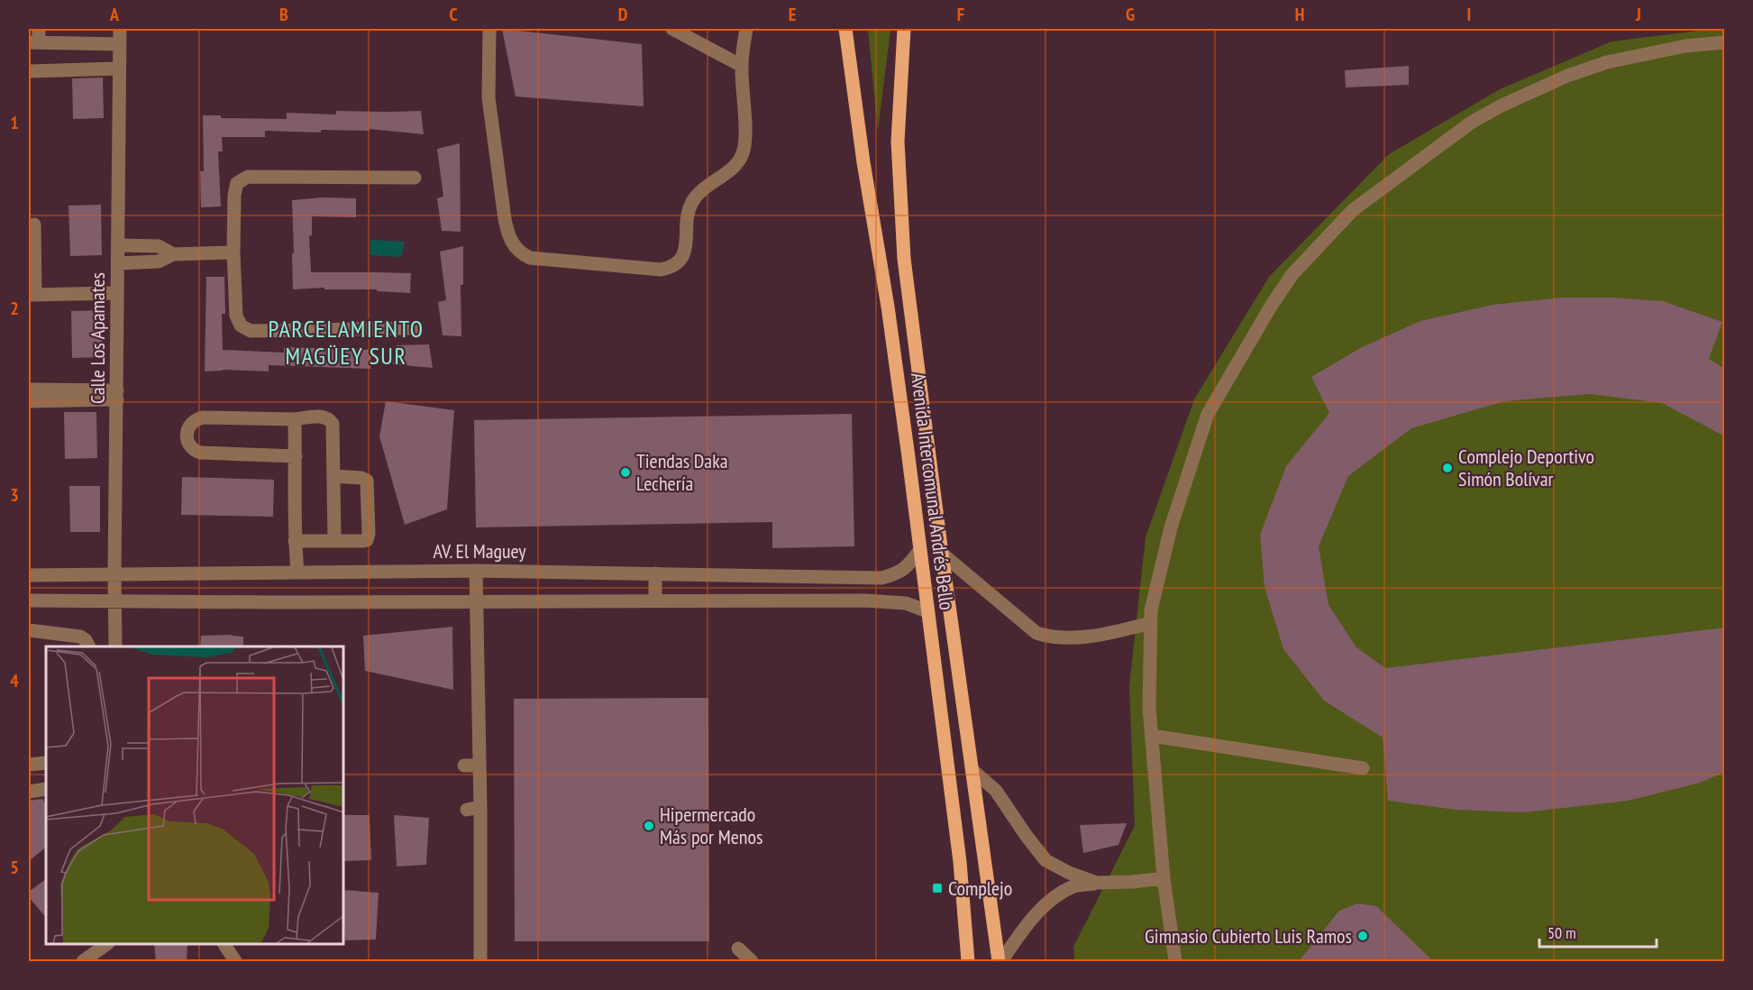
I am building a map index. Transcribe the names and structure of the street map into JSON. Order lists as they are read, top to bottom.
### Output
{
  "streets": {
    "main road": ["Avenida Intercomunal Andrés Bello"],
    "street": ["Calle Los Apamates", "AV. El Maguey"]
  },
  "crossings": [
    ["Calle Los Apamates", "AV. El Maguey"],
    ["Avenida Intercomunal Andrés Bello", "AV. El Maguey"]
  ],
  "districts": ["PARCELAMIENTO MAGÜEY SUR"],
  "places": {
    "other": [
      "Complejo Deportivo Simón Bolívar",
      "Tiendas Daka Lechería",
      "Hipermercado Más por Menos",
      "Gimnasio Cubierto Luis Ramos"
    ],
    "transit": ["Complejo"]
  },
  "scale_bar": "50 m",
  "grid": {
    "columns": [
      "A",
      "B",
      "C",
      "D",
      "E",
      "F",
      "G",
      "H",
      "I",
      "J"
    ],
    "rows": [
      "1",
      "2",
      "3",
      "4",
      "5"
    ]
  }
}
